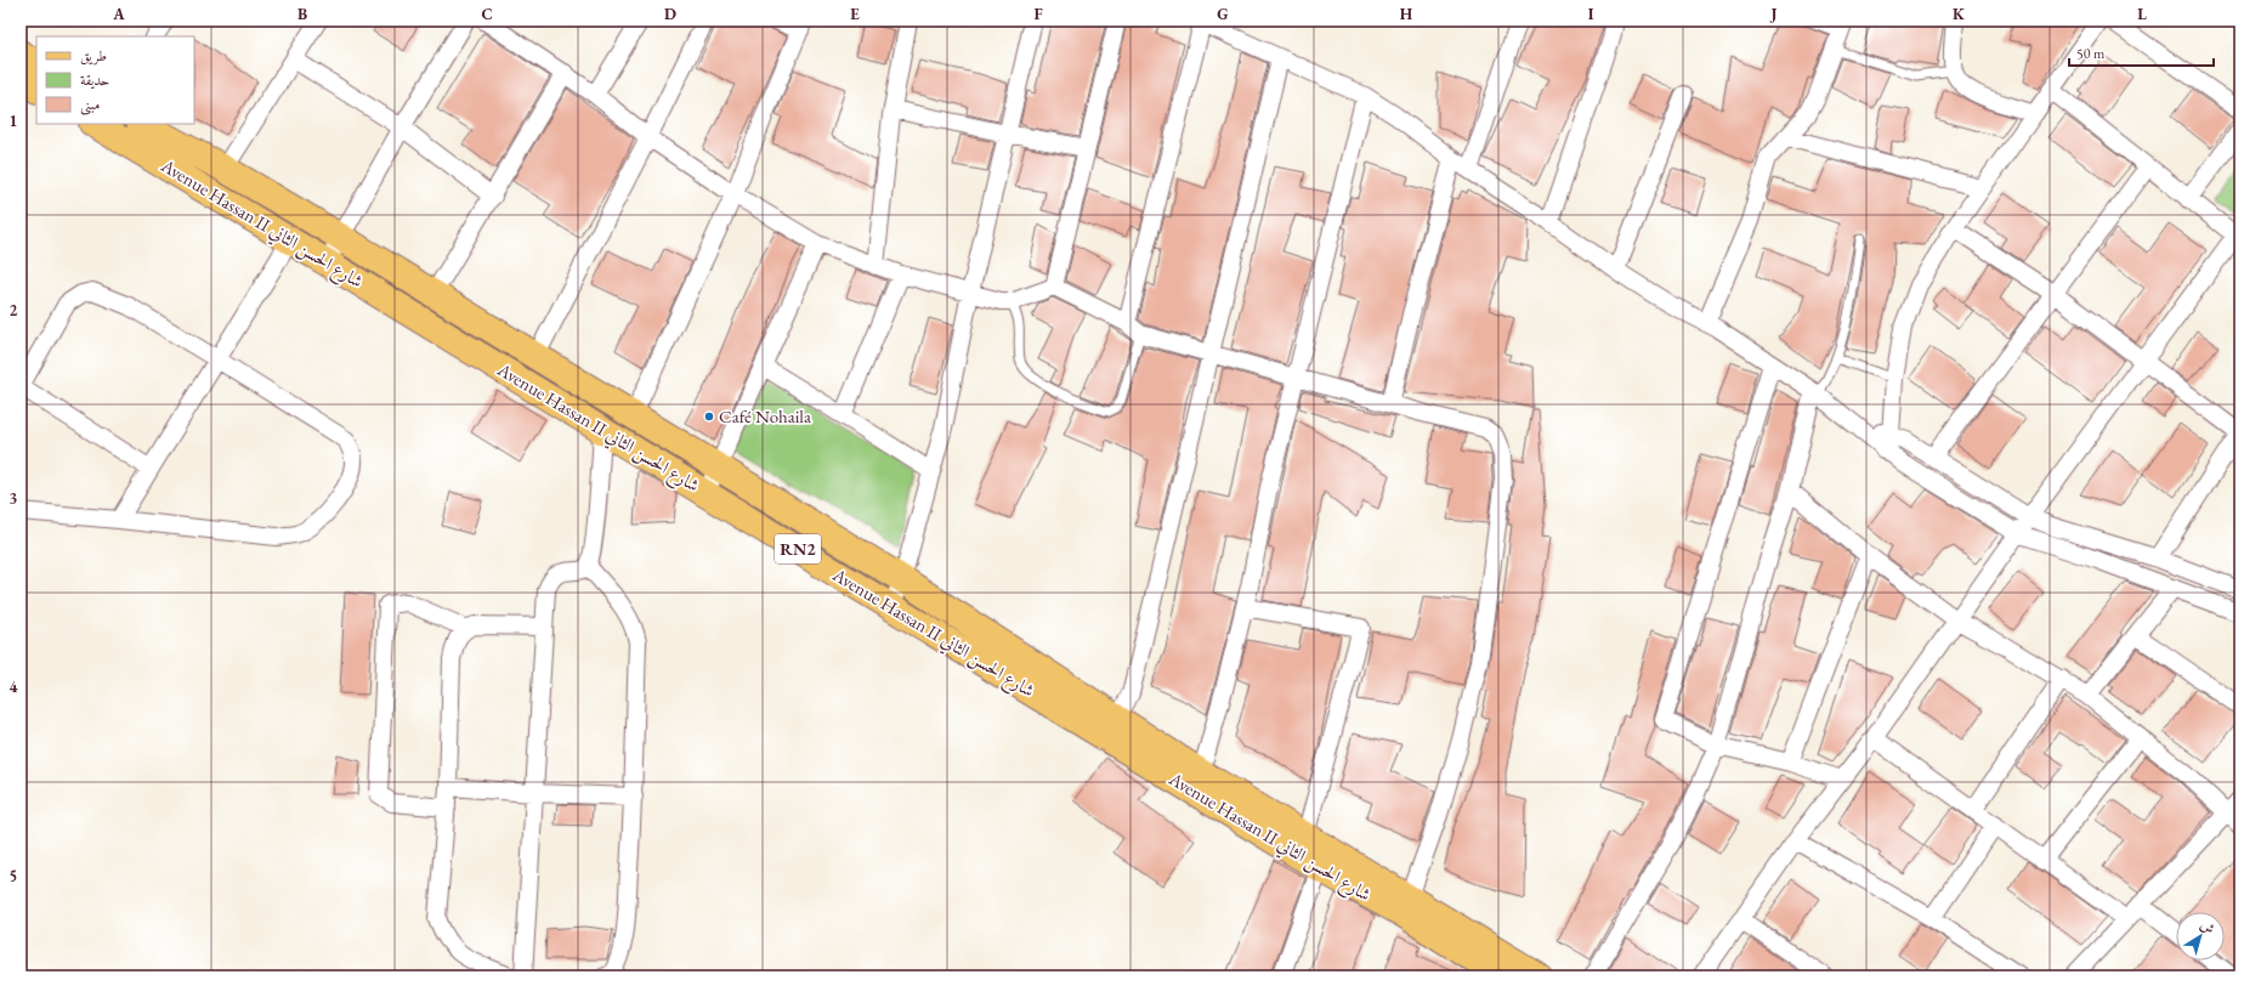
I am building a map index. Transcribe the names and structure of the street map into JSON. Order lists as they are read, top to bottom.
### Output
{
  "streets": {
    "main road": ["Avenue Hassan II شارع الحسن الثاني", "RN2"]
  },
  "places": ["Café Nohaila"],
  "legend": ["طريق", "حديقة", "مبنى"],
  "scale_bar": "50 m",
  "north": "top right",
  "grid": {
    "columns": [
      "A",
      "B",
      "C",
      "D",
      "E",
      "F",
      "G",
      "H",
      "I",
      "J",
      "K",
      "L"
    ],
    "rows": [
      "1",
      "2",
      "3",
      "4",
      "5"
    ]
  }
}
